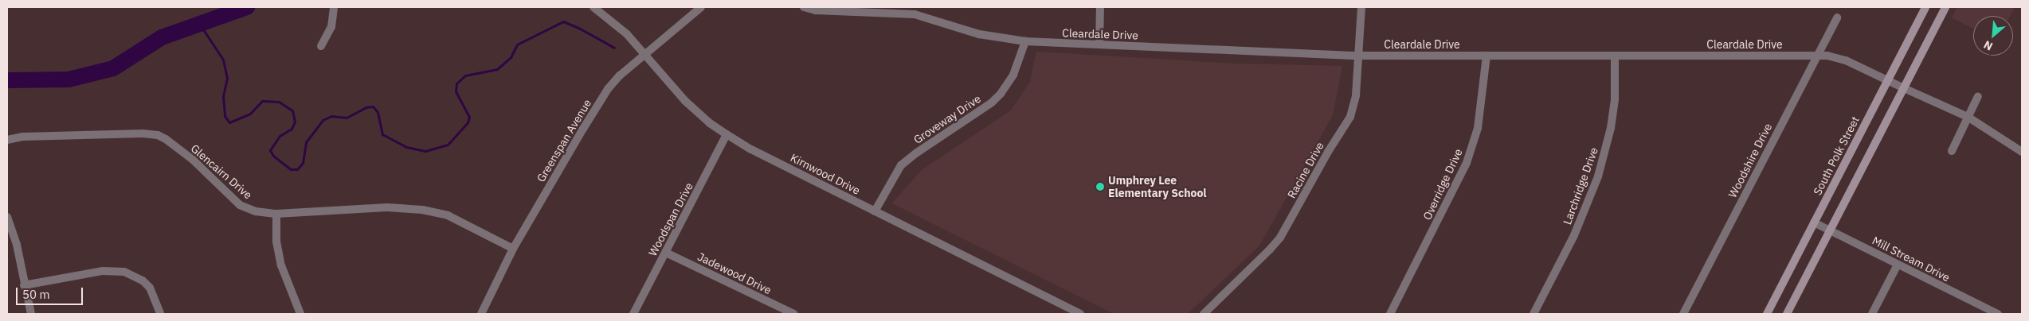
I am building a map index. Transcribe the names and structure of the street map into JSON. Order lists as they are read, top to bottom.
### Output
{
  "streets": {
    "main road": ["South Polk Street"],
    "street": [
      "Cleardale Drive",
      "Groveway Drive",
      "Greenspan Avenue",
      "Woodshire Drive",
      "Racine Drive",
      "Glencairn Drive",
      "Kirnwood Drive",
      "Overridge Drive",
      "Larchridge Drive",
      "Woodspan Drive",
      "Mill Stream Drive",
      "Jadewood Drive"
    ]
  },
  "crossings": [
    ["Cleardale Drive", "Groveway Drive"],
    ["Cleardale Drive", "South Polk Street"],
    ["Cleardale Drive", "Woodshire Drive"],
    ["Cleardale Drive", "Racine Drive"],
    ["Cleardale Drive", "Overridge Drive"],
    ["Cleardale Drive", "Larchridge Drive"],
    ["Groveway Drive", "Kirnwood Drive"],
    ["Greenspan Avenue", "Glencairn Drive"],
    ["Greenspan Avenue", "Kirnwood Drive"],
    ["South Polk Street", "Mill Stream Drive"],
    ["Kirnwood Drive", "Woodspan Drive"],
    ["Woodspan Drive", "Jadewood Drive"]
  ],
  "places": ["Umphrey Lee Elementary School"],
  "scale_bar": "50 m",
  "north": "bottom left"
}
